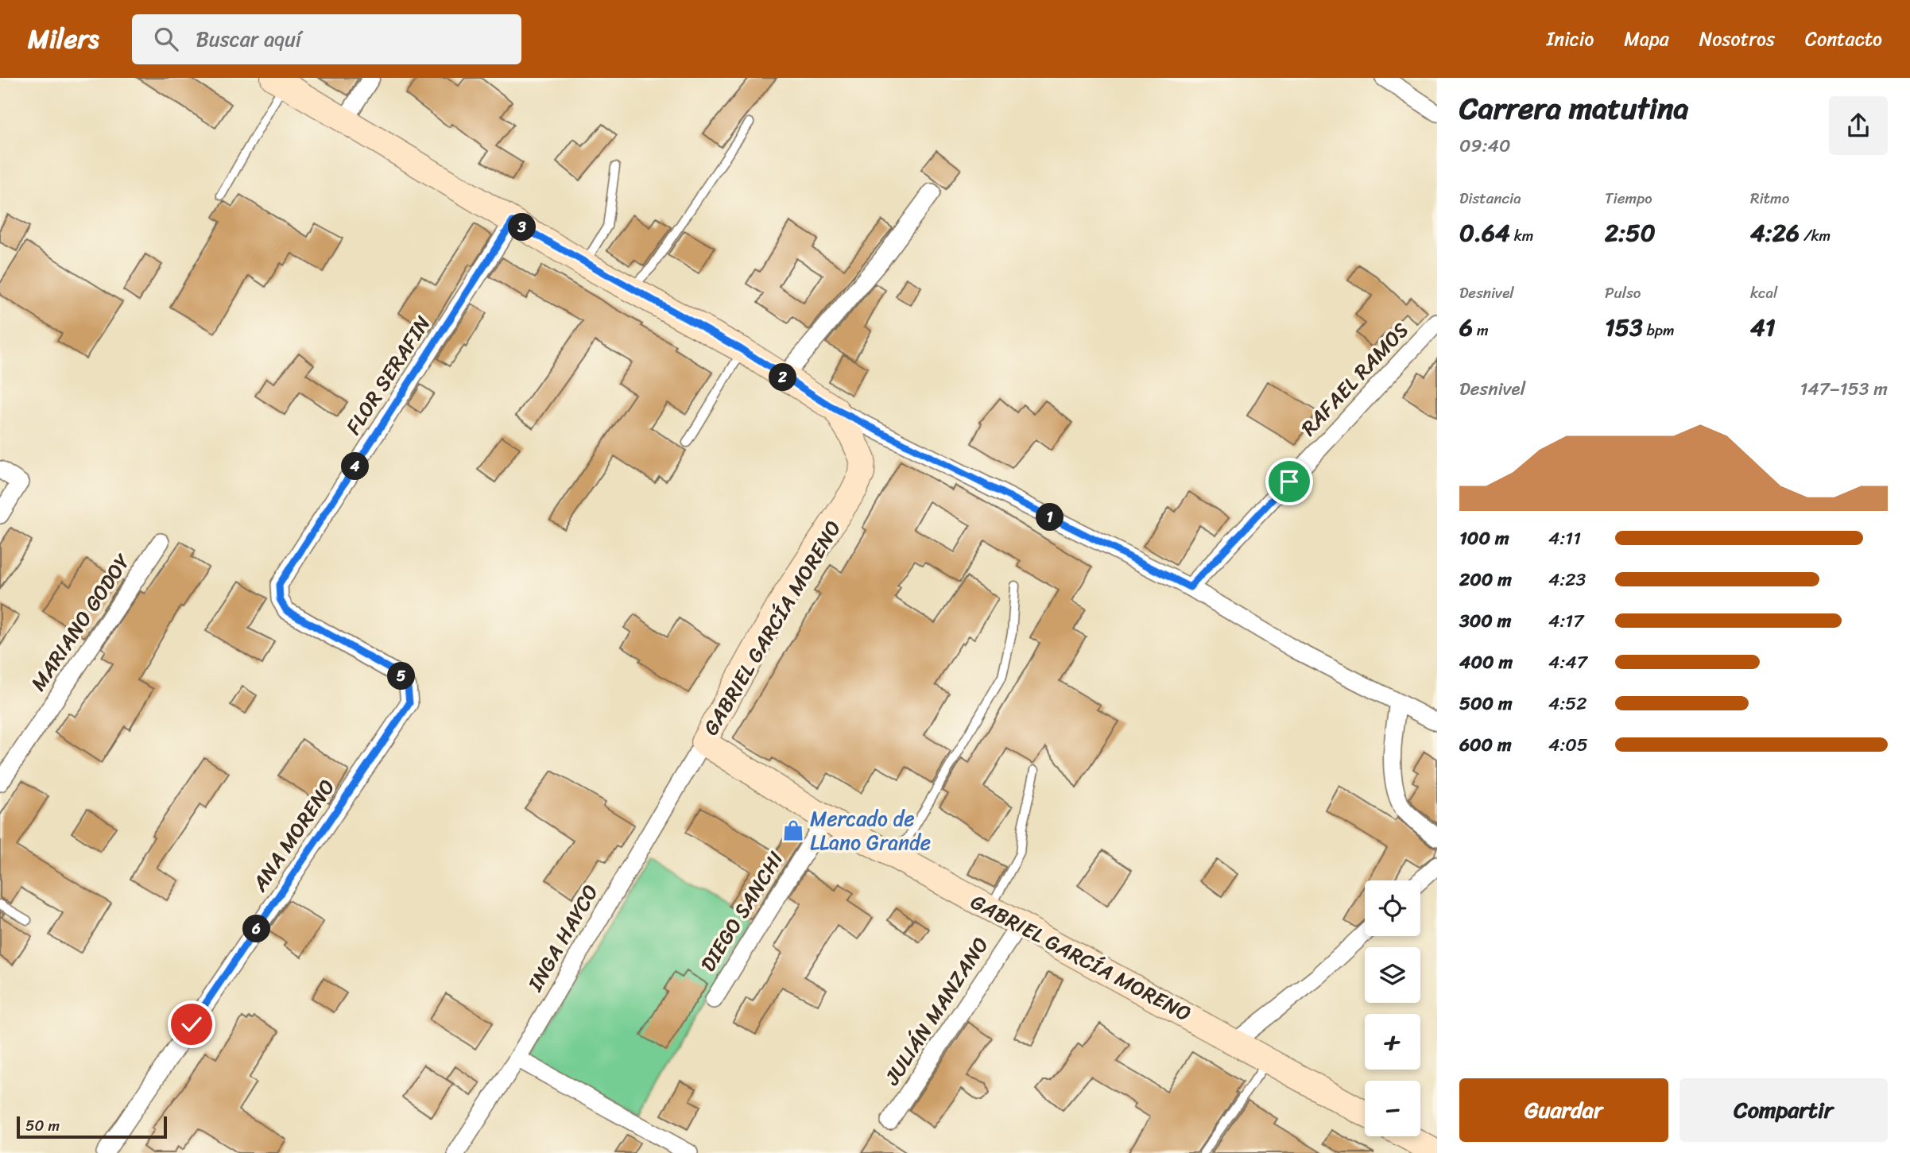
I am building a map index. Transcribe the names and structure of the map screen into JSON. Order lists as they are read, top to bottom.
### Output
{
  "streets": {
    "street": [
      "FLOR SERAFIN",
      "RAFAEL RAMOS",
      "MARIANO GODOY",
      "GABRIEL GARCÍA MORENO",
      "ANA MORENO",
      "DIEGO SANCHI",
      "INGA HAYCO",
      "JULIÁN MANZANO"
    ]
  },
  "crossings": [
    ["FLOR SERAFIN", "GABRIEL GARCÍA MORENO"],
    ["FLOR SERAFIN", "ANA MORENO"],
    ["GABRIEL GARCÍA MORENO", "DIEGO SANCHI"],
    ["GABRIEL GARCÍA MORENO", "INGA HAYCO"],
    ["GABRIEL GARCÍA MORENO", "JULIÁN MANZANO"]
  ],
  "places": {
    "shop": ["Mercado de LLano Grande"]
  },
  "scale_bar": "50 m",
  "page": {
    "header": "Milers",
    "search": "Buscar aquí",
    "nav": [
      "Inicio",
      "Mapa",
      "Nosotros",
      "Contacto"
    ],
    "heading": ["Carrera matutina", "09:40"],
    "stats": [
      ["Distancia", "0.64 km"],
      ["Tiempo", "2:50"],
      ["Ritmo", "4:26 /km"],
      ["Desnivel", "6 m"],
      ["Pulso", "153 bpm"],
      ["kcal", "41"]
    ],
    "pins": [
      "3",
      "2",
      "4",
      "1",
      "5",
      "6"
    ],
    "chart": ["Desnivel", "147–153 m"],
    "list": [
      {
        "name": "100 m",
        "note": "4:11"
      },
      {
        "name": "200 m",
        "note": "4:23"
      },
      {
        "name": "300 m",
        "note": "4:17"
      },
      {
        "name": "400 m",
        "note": "4:47"
      },
      {
        "name": "500 m",
        "note": "4:52"
      },
      {
        "name": "600 m",
        "note": "4:05"
      }
    ],
    "map_buttons": ["+", "−"],
    "buttons": ["Guardar", "Compartir"],
    "scale": "50 m"
  }
}
